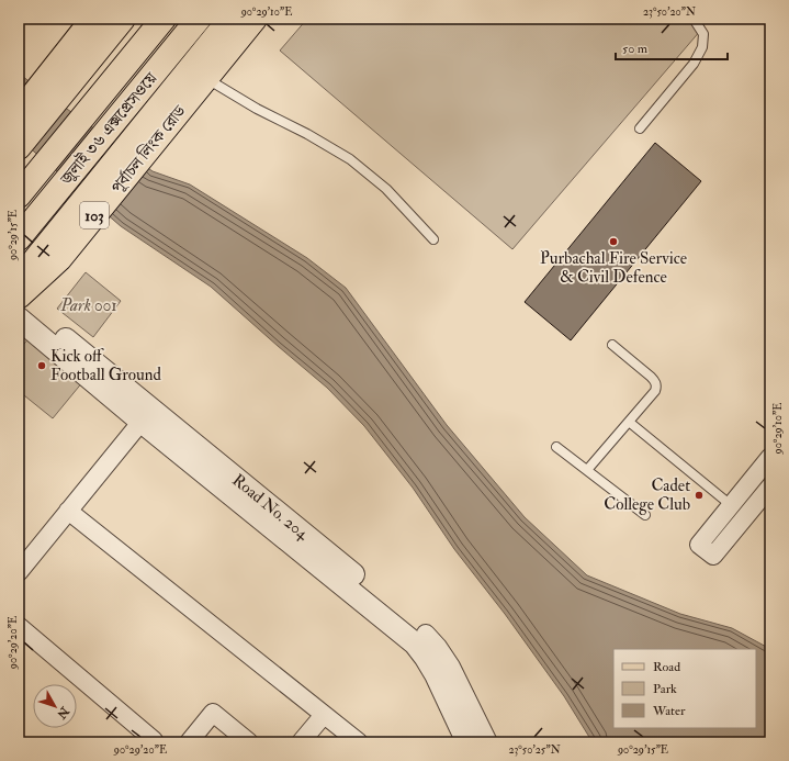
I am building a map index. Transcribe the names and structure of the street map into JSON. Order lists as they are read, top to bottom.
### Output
{
  "streets": {
    "main road": ["জুলাই ৩৬ এক্সপ্রেসওয়ে", "পূর্বাচল লিংক রোড", "103"],
    "street": ["Road No. 204"]
  },
  "crossings": [
    ["পূর্বাচল লিংক রোড", "Road No. 204"]
  ],
  "parks": ["Park 001"],
  "places": ["Purbachal Fire Service & Civil Defence", "Kick off Football Ground", "Cadet College Club"],
  "legend": ["Road", "Park", "Water"],
  "scale_bar": "50 m",
  "north": "bottom right",
  "coordinates": [
    "90°29'10\"E",
    "23°50'20\"N",
    "90°29'15\"E",
    "90°29'20\"E",
    "23°50'25\"N"
  ]
}
